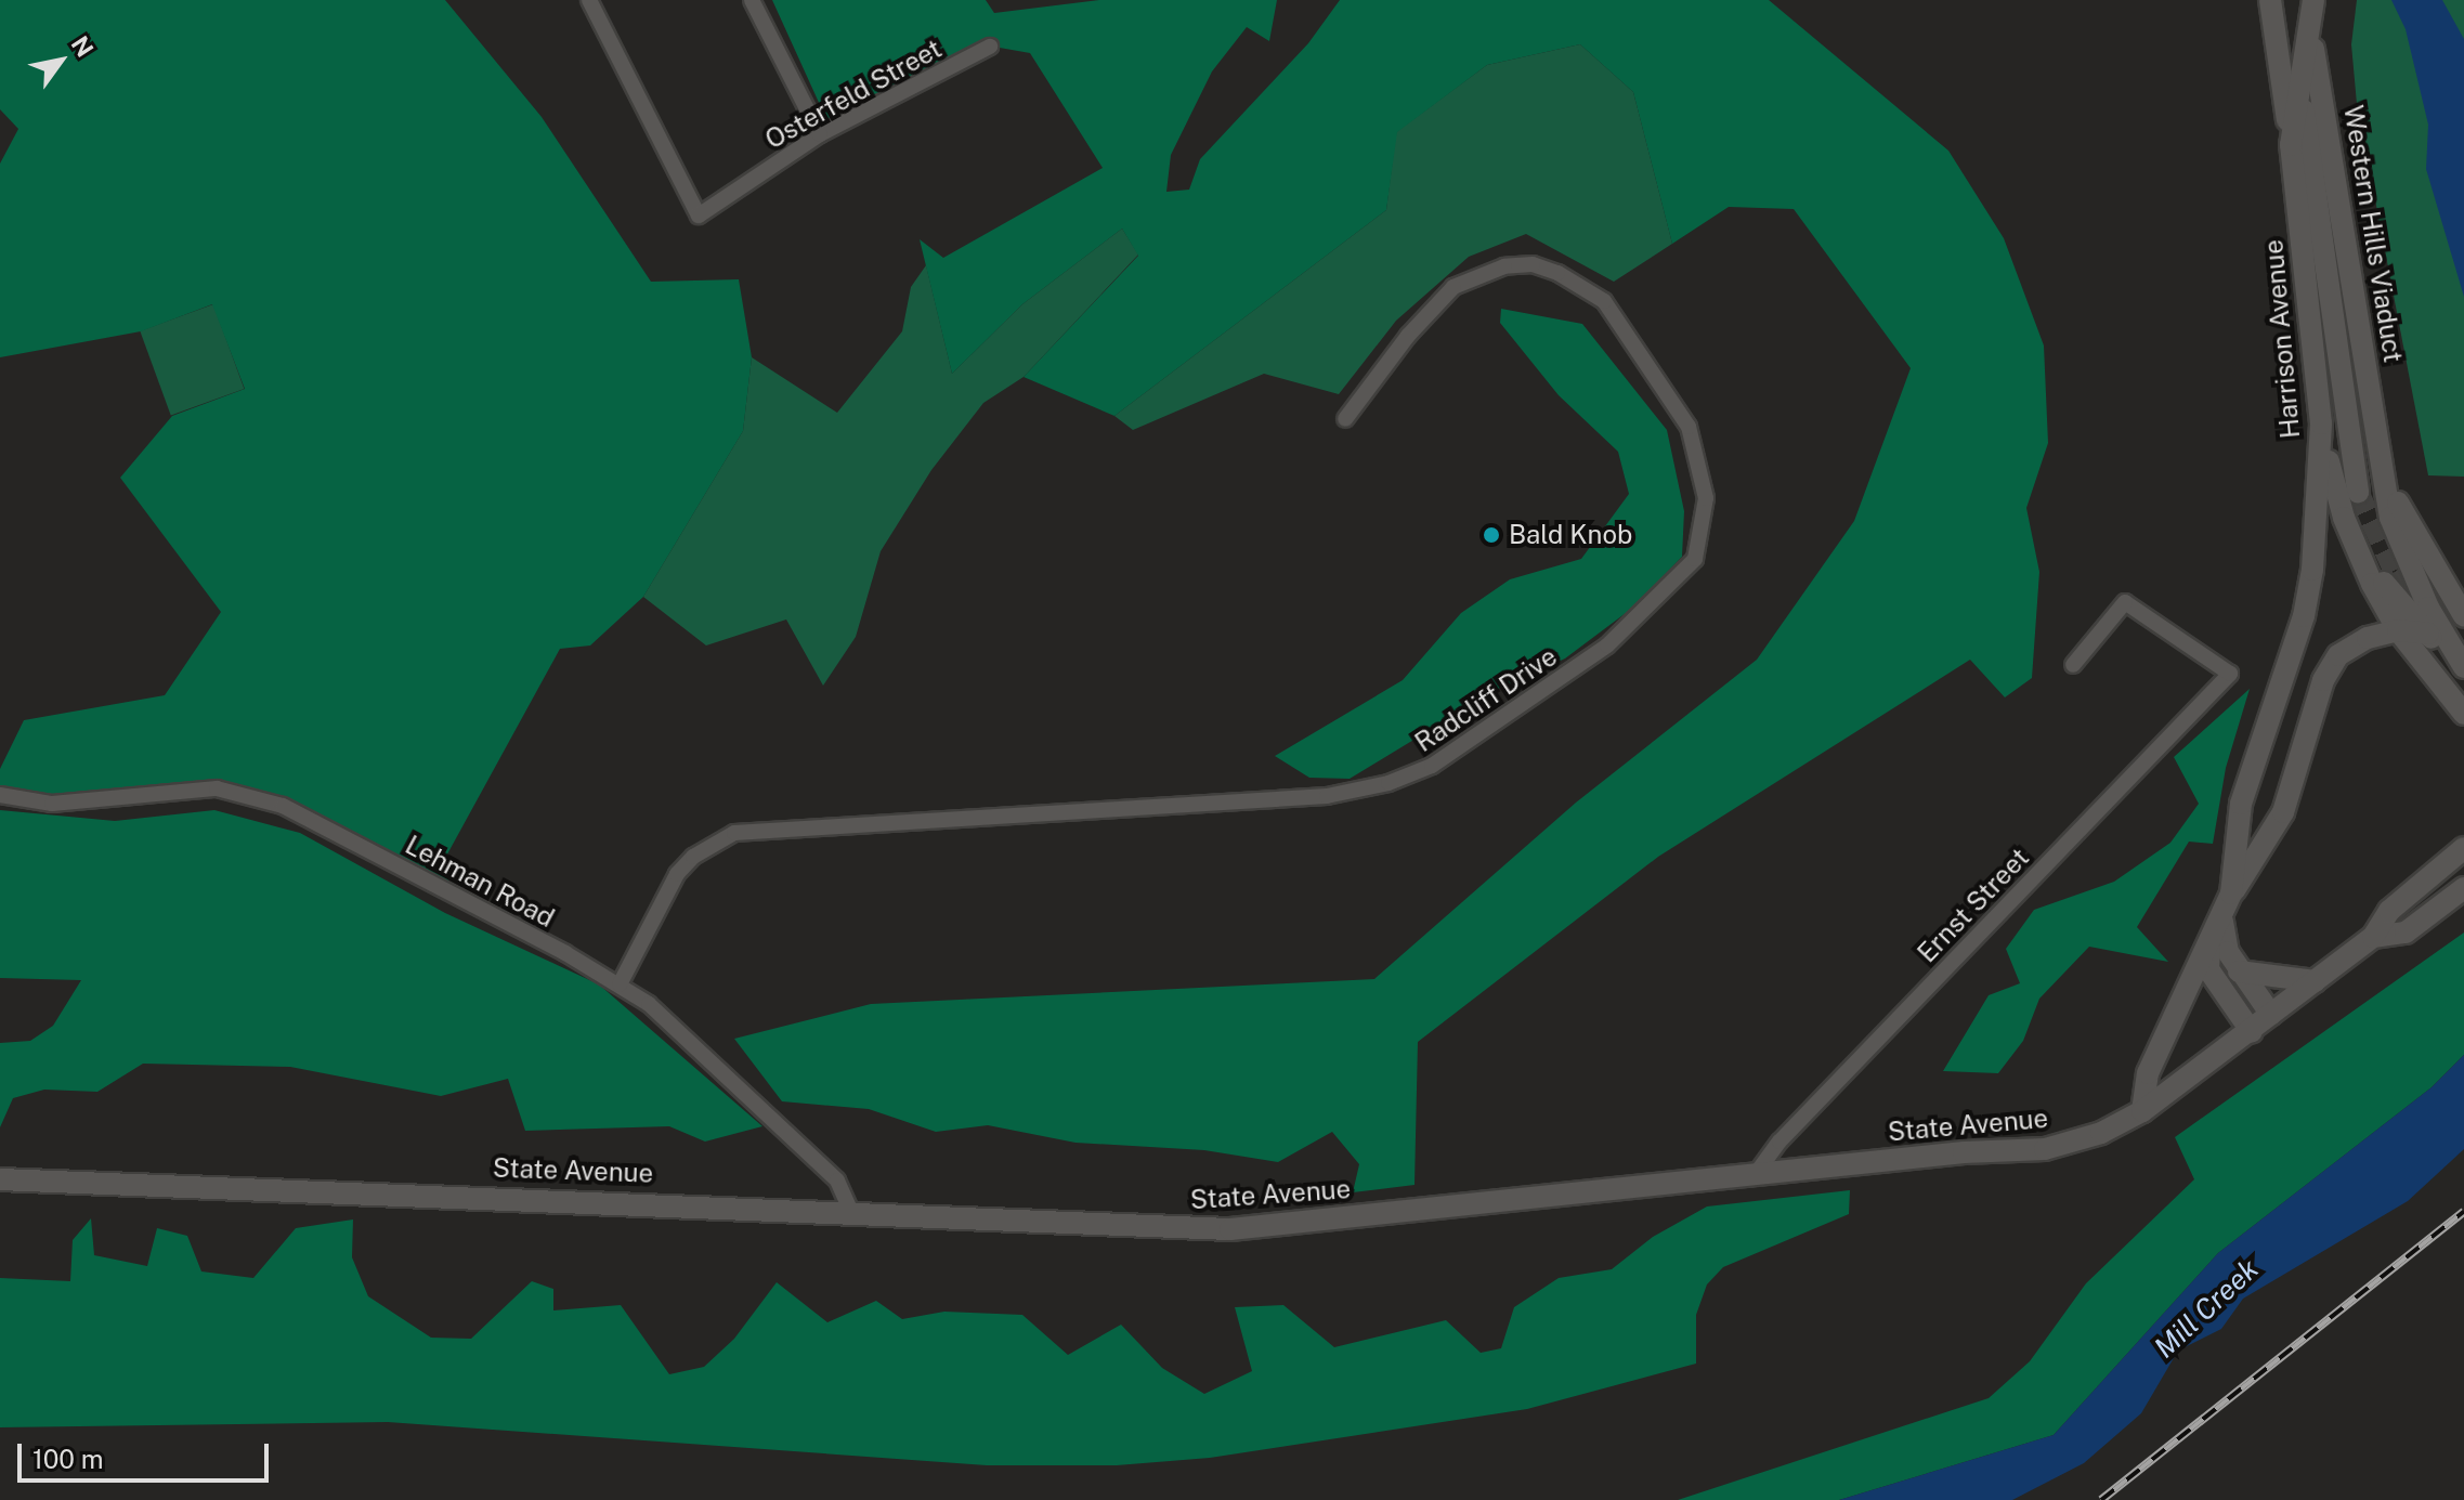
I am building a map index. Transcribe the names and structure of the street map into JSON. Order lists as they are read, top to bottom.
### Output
{
  "streets": {
    "main road": ["Western Hills Viaduct", "Harrison Avenue", "State Avenue"],
    "street": [
      "Osterfeld Street",
      "Radcliff Drive",
      "Lehman Road",
      "Ernst Street"
    ]
  },
  "crossings": [
    ["Western Hills Viaduct", "Harrison Avenue"],
    ["Harrison Avenue", "State Avenue"],
    ["Radcliff Drive", "Lehman Road"],
    ["Lehman Road", "State Avenue"],
    ["Ernst Street", "State Avenue"]
  ],
  "water": ["Mill Creek"],
  "places": ["Bald Knob"],
  "scale_bar": "100 m",
  "north": "top right"
}
